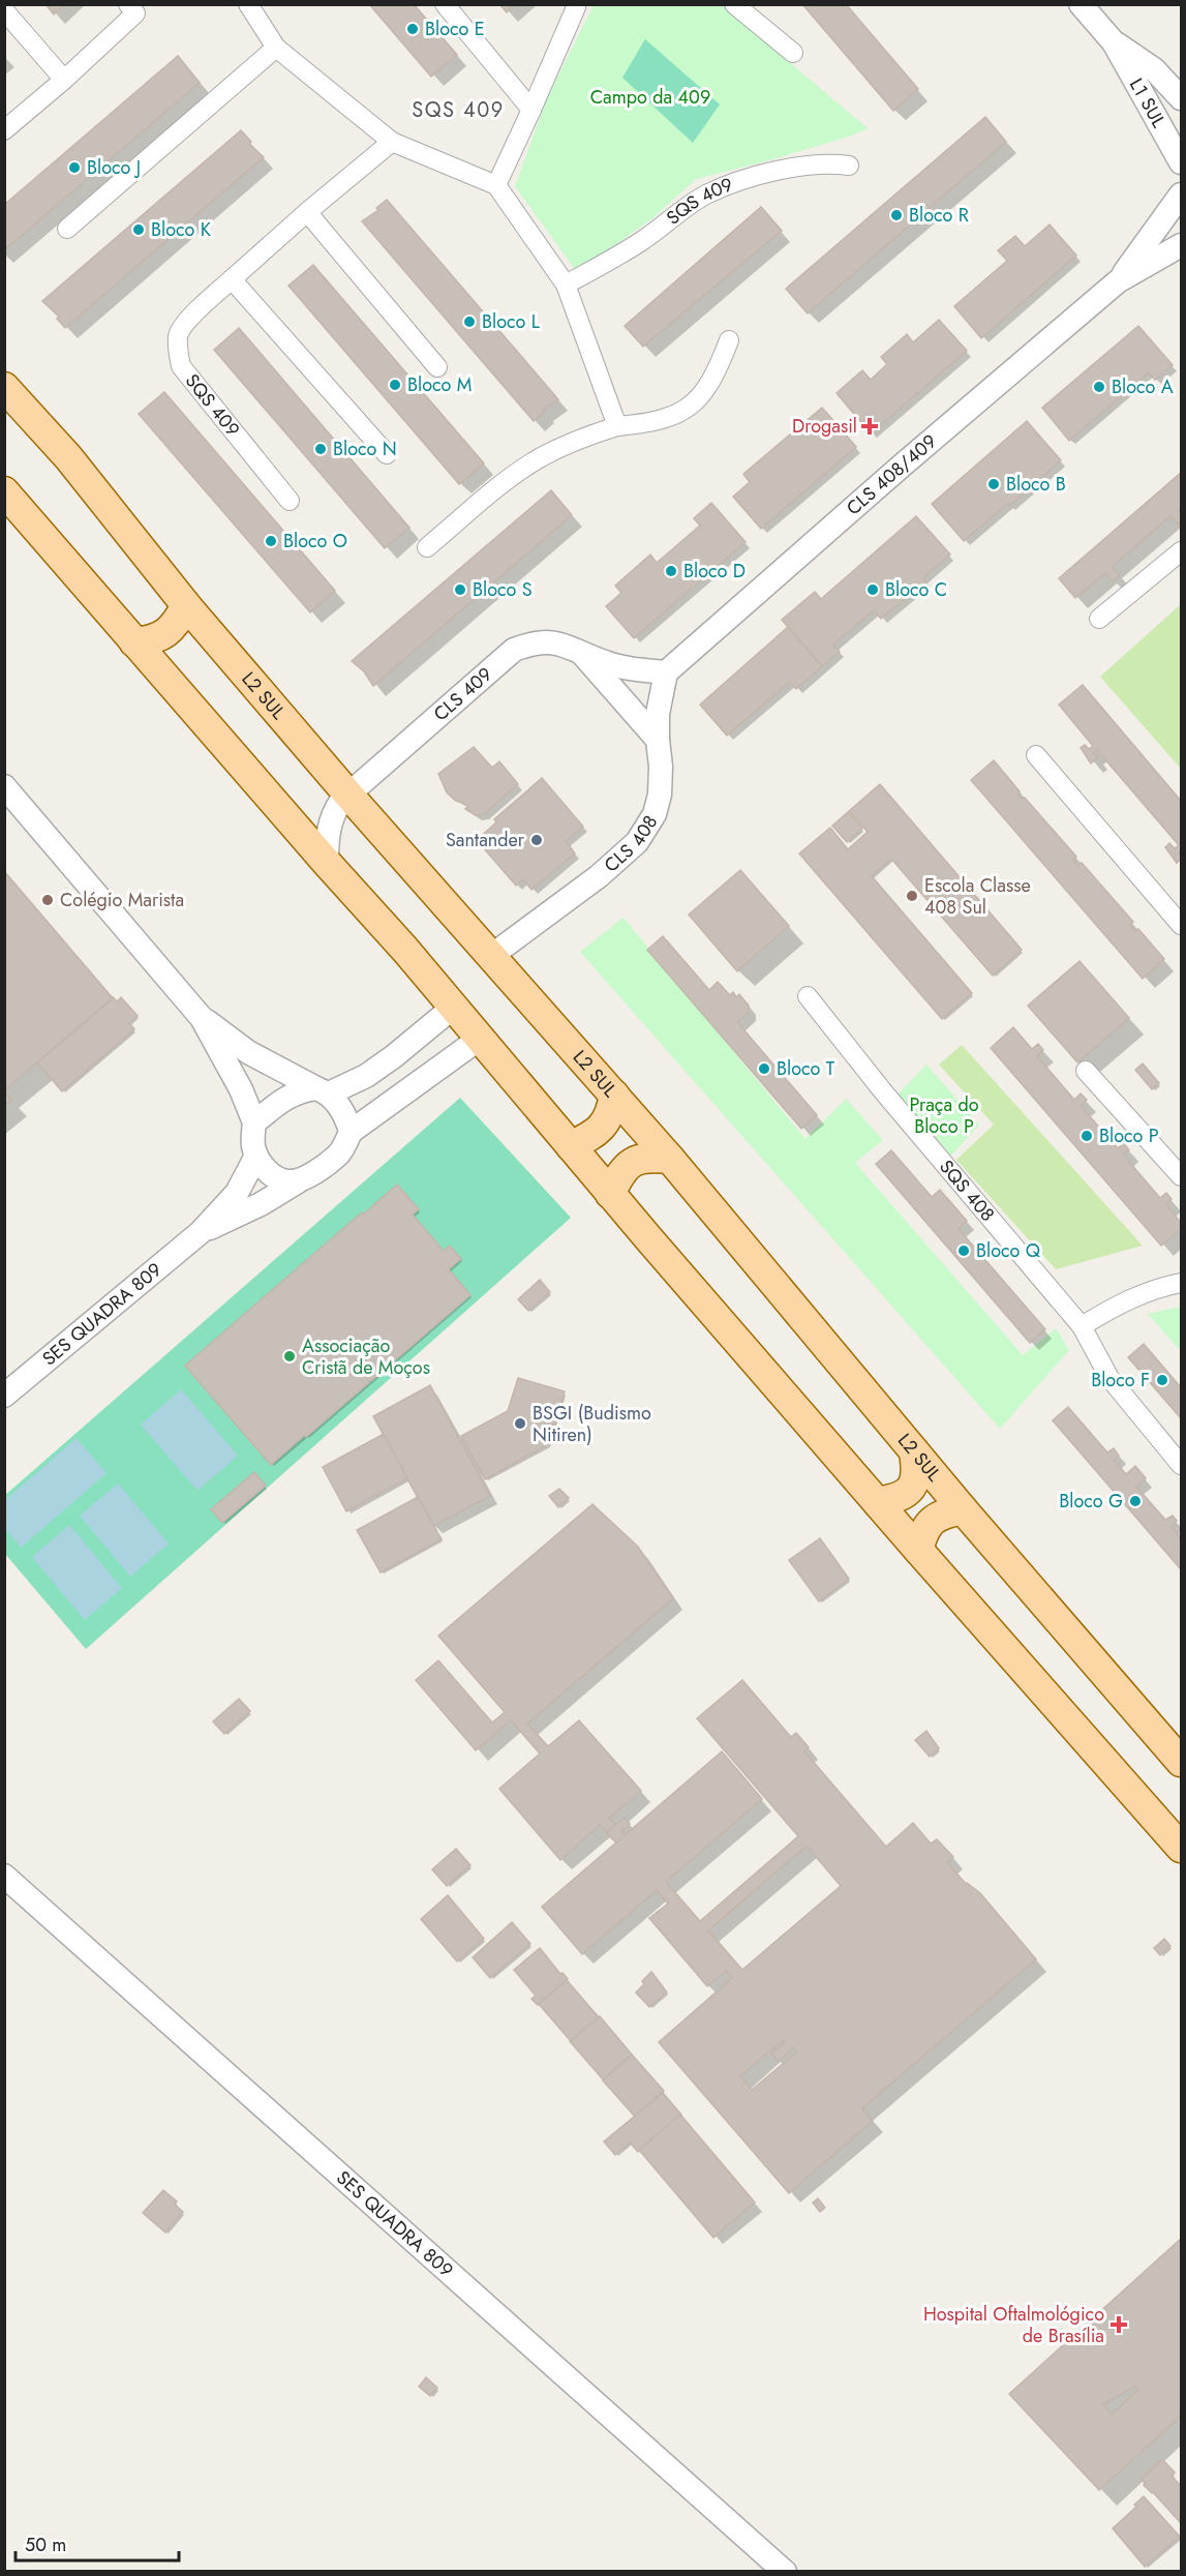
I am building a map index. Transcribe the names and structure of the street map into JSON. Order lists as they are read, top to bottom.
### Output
{
  "streets": {
    "main road": ["L2 SUL"],
    "street": [
      "L1 SUL",
      "SQS 409",
      "CLS 408/409",
      "CLS 409",
      "CLS 408",
      "SQS 408",
      "SES QUADRA 809"
    ]
  },
  "crossings": [
    ["CLS 408/409", "CLS 409"],
    ["CLS 408/409", "CLS 408"],
    ["CLS 409", "L2 SUL"],
    ["CLS 409", "CLS 408"],
    ["L2 SUL", "CLS 408"]
  ],
  "districts": ["SQS 409"],
  "parks": ["Campo da 409", "Praça do Bloco P"],
  "places": {
    "other": [
      "Bloco E",
      "Bloco J",
      "Bloco R",
      "Bloco K",
      "Bloco L",
      "Bloco M",
      "Bloco A",
      "Bloco N",
      "Bloco B",
      "Bloco O",
      "Bloco D",
      "Bloco S",
      "Bloco C",
      "Santander",
      "Escola Classe 408 Sul",
      "Colégio Marista",
      "Bloco T",
      "Bloco P",
      "Bloco Q",
      "Associação Cristã de Moços",
      "Bloco F",
      "BSGI (Budismo Nitiren)",
      "Bloco G"
    ],
    "health": ["Drogasil", "Hospital Oftalmológico de Brasília"]
  },
  "scale_bar": "50 m"
}
